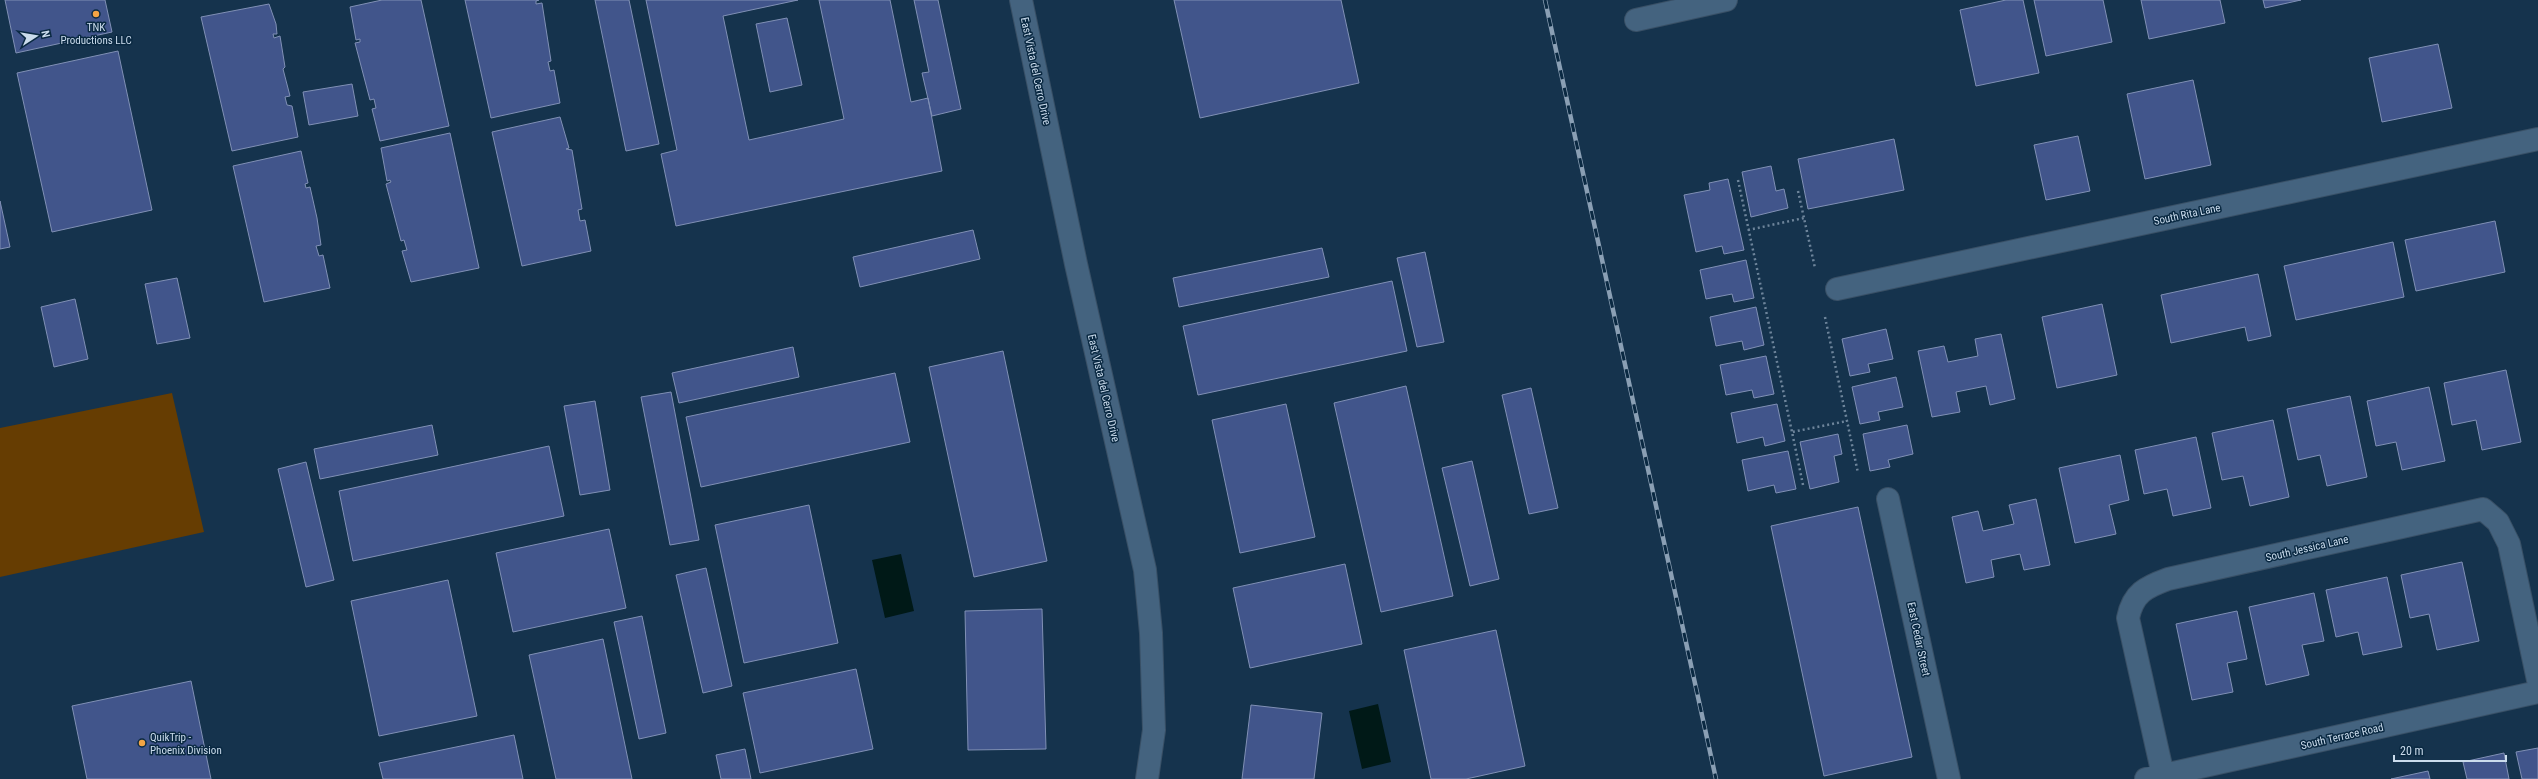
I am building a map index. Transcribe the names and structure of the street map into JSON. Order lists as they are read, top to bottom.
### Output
{
  "streets": {
    "street": [
      "East Vista del Cerro Drive",
      "South Rita Lane",
      "South Jessica Lane",
      "East Cedar Street",
      "South Terrace Road"
    ]
  },
  "crossings": [
    ["South Jessica Lane", "South Terrace Road"]
  ],
  "places": ["TNK Productions LLC", "QuikTrip - Phoenix Division"],
  "scale_bar": "20 m",
  "north": "right"
}
